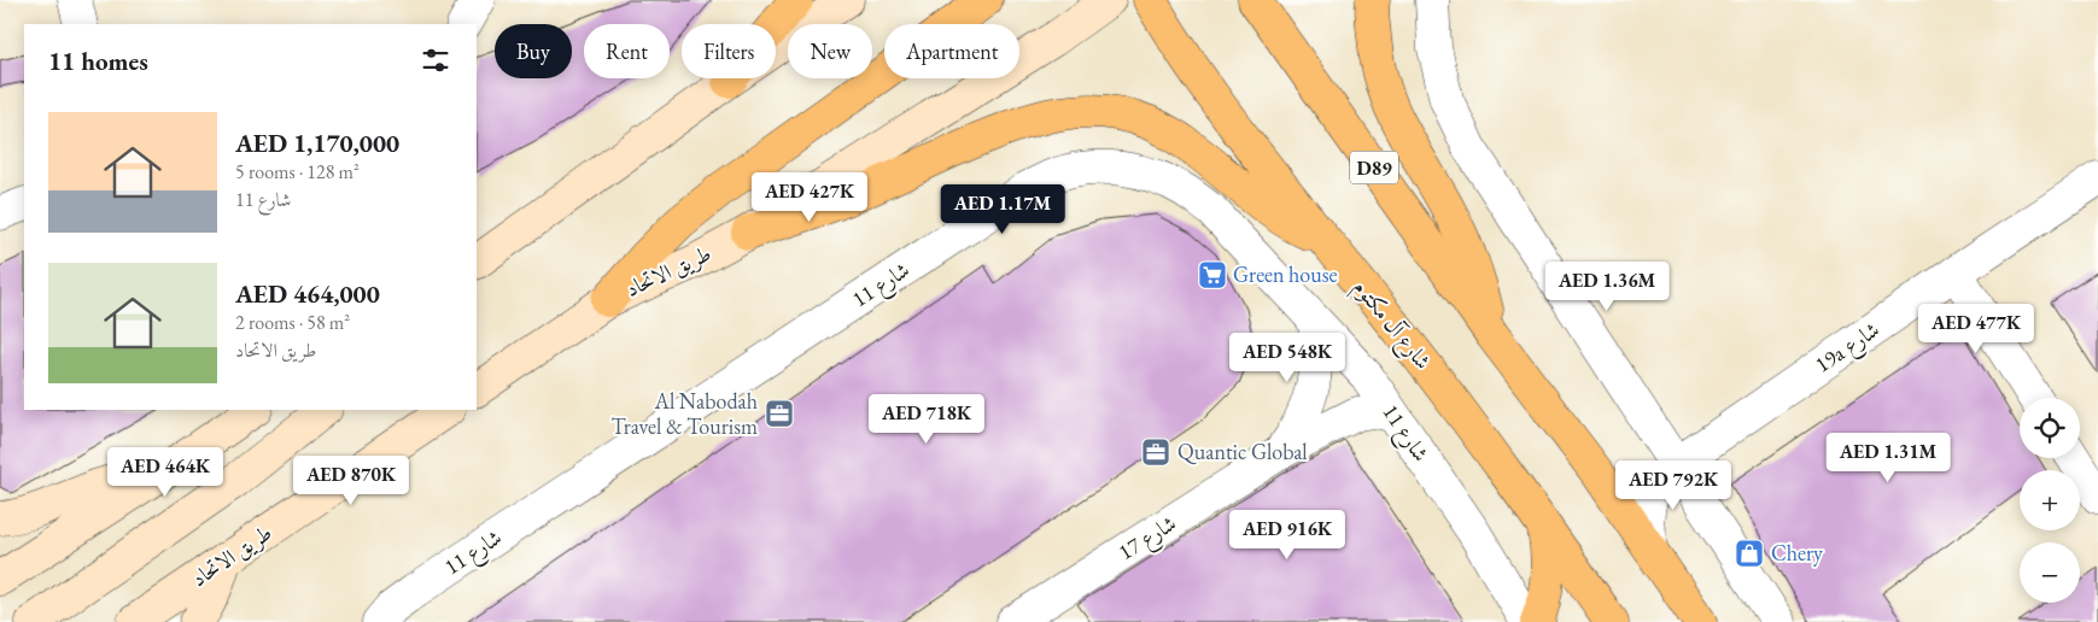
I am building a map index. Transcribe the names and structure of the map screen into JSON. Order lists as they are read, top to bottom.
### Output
{
  "streets": {
    "main road": ["D89", "طريق الاتحاد", "شارع آل مكتوم"],
    "street": ["شارع 11", "19a شارع", "شارع 17"]
  },
  "crossings": [
    ["D89", "19a شارع"],
    ["شارع 11", "شارع 17"]
  ],
  "places": {
    "supermarket": ["Green house"],
    "office": ["Al Nabodah Travel & Tourism", "Quantic Global"],
    "shop": ["Chery"]
  },
  "page": {
    "chip": [
      "Buy",
      "Rent",
      "Filters",
      "New",
      "Apartment"
    ],
    "heading": "11 homes",
    "list": [
      {
        "name": "AED 1,170,000",
        "note": "5 rooms · 128 m² · شارع 11"
      },
      {
        "name": "AED 464,000",
        "note": "2 rooms · 58 m² · طريق الاتحاد"
      }
    ],
    "price": [
      "AED 427K",
      "AED 1.17M",
      "AED 1.36M",
      "AED 477K",
      "AED 548K",
      "AED 718K",
      "AED 1.31M",
      "AED 464K",
      "AED 870K",
      "AED 792K",
      "AED 916K"
    ],
    "map_buttons": ["+", "−"]
  }
}
